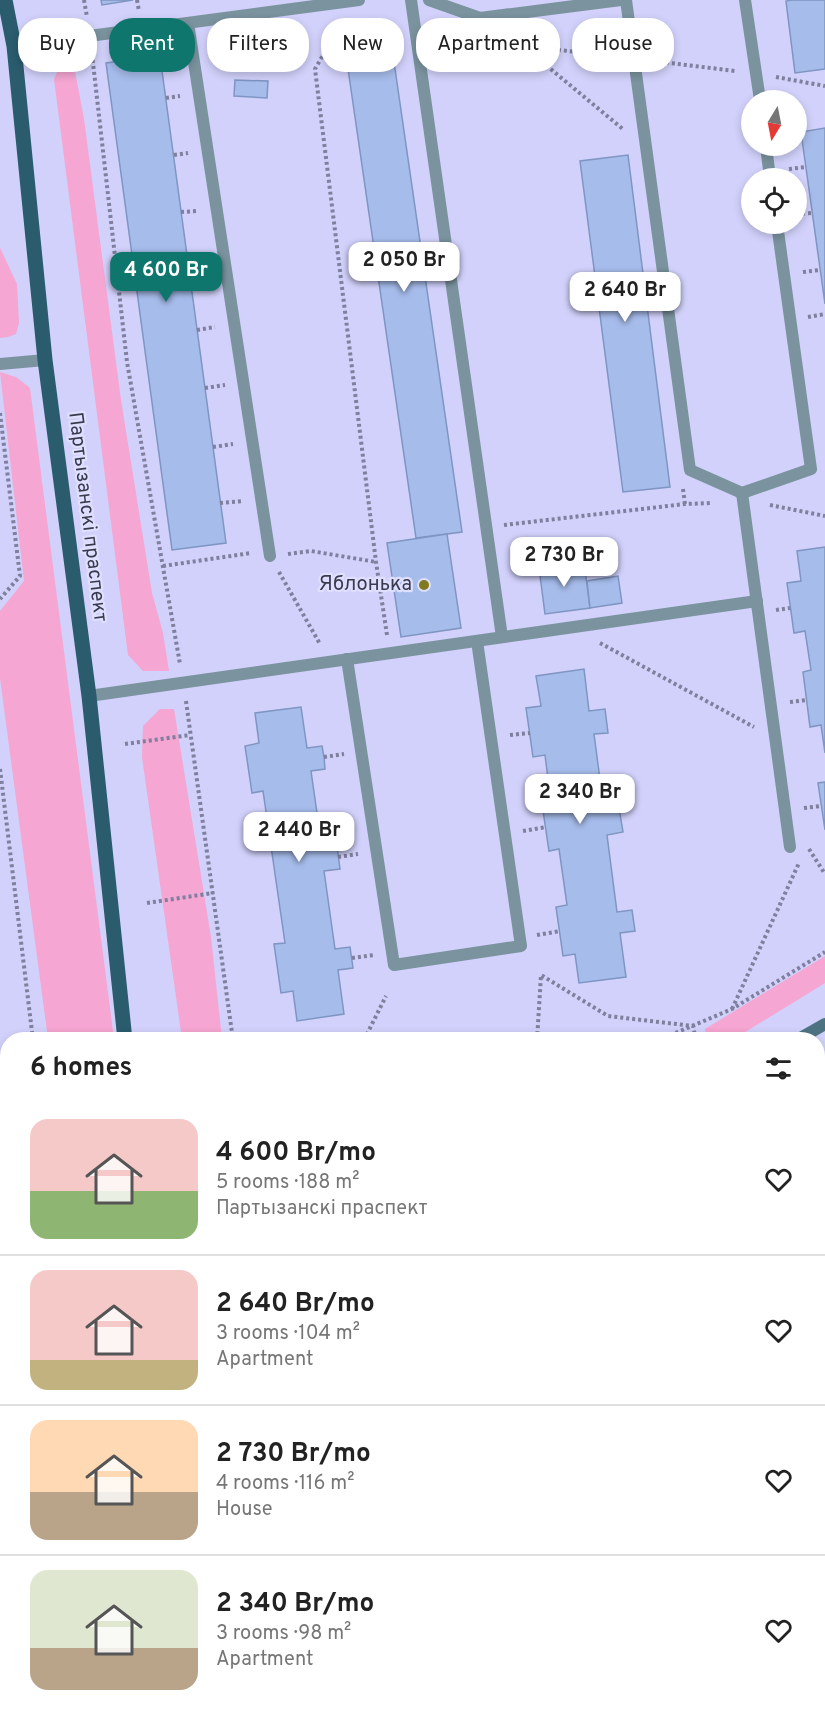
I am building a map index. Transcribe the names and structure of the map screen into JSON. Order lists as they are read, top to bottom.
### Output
{
  "streets": {
    "main road": ["Партызанскі праспект"]
  },
  "places": ["Яблонька"],
  "north": "bottom",
  "page": {
    "chip": [
      "Buy",
      "Rent",
      "Filters",
      "New",
      "Apartment",
      "House"
    ],
    "price": [
      "2 050 Br",
      "4 600 Br",
      "2 640 Br",
      "2 730 Br",
      "2 340 Br",
      "2 440 Br"
    ],
    "heading": "6 homes",
    "list": [
      {
        "name": "4 600 Br/mo",
        "note": "5 rooms · 188 m² · Партызанскі праспект"
      },
      {
        "name": "2 640 Br/mo",
        "note": "3 rooms · 104 m² · Apartment"
      },
      {
        "name": "2 730 Br/mo",
        "note": "4 rooms · 116 m² · House"
      },
      {
        "name": "2 340 Br/mo",
        "note": "3 rooms · 98 m² · Apartment"
      }
    ]
  }
}
